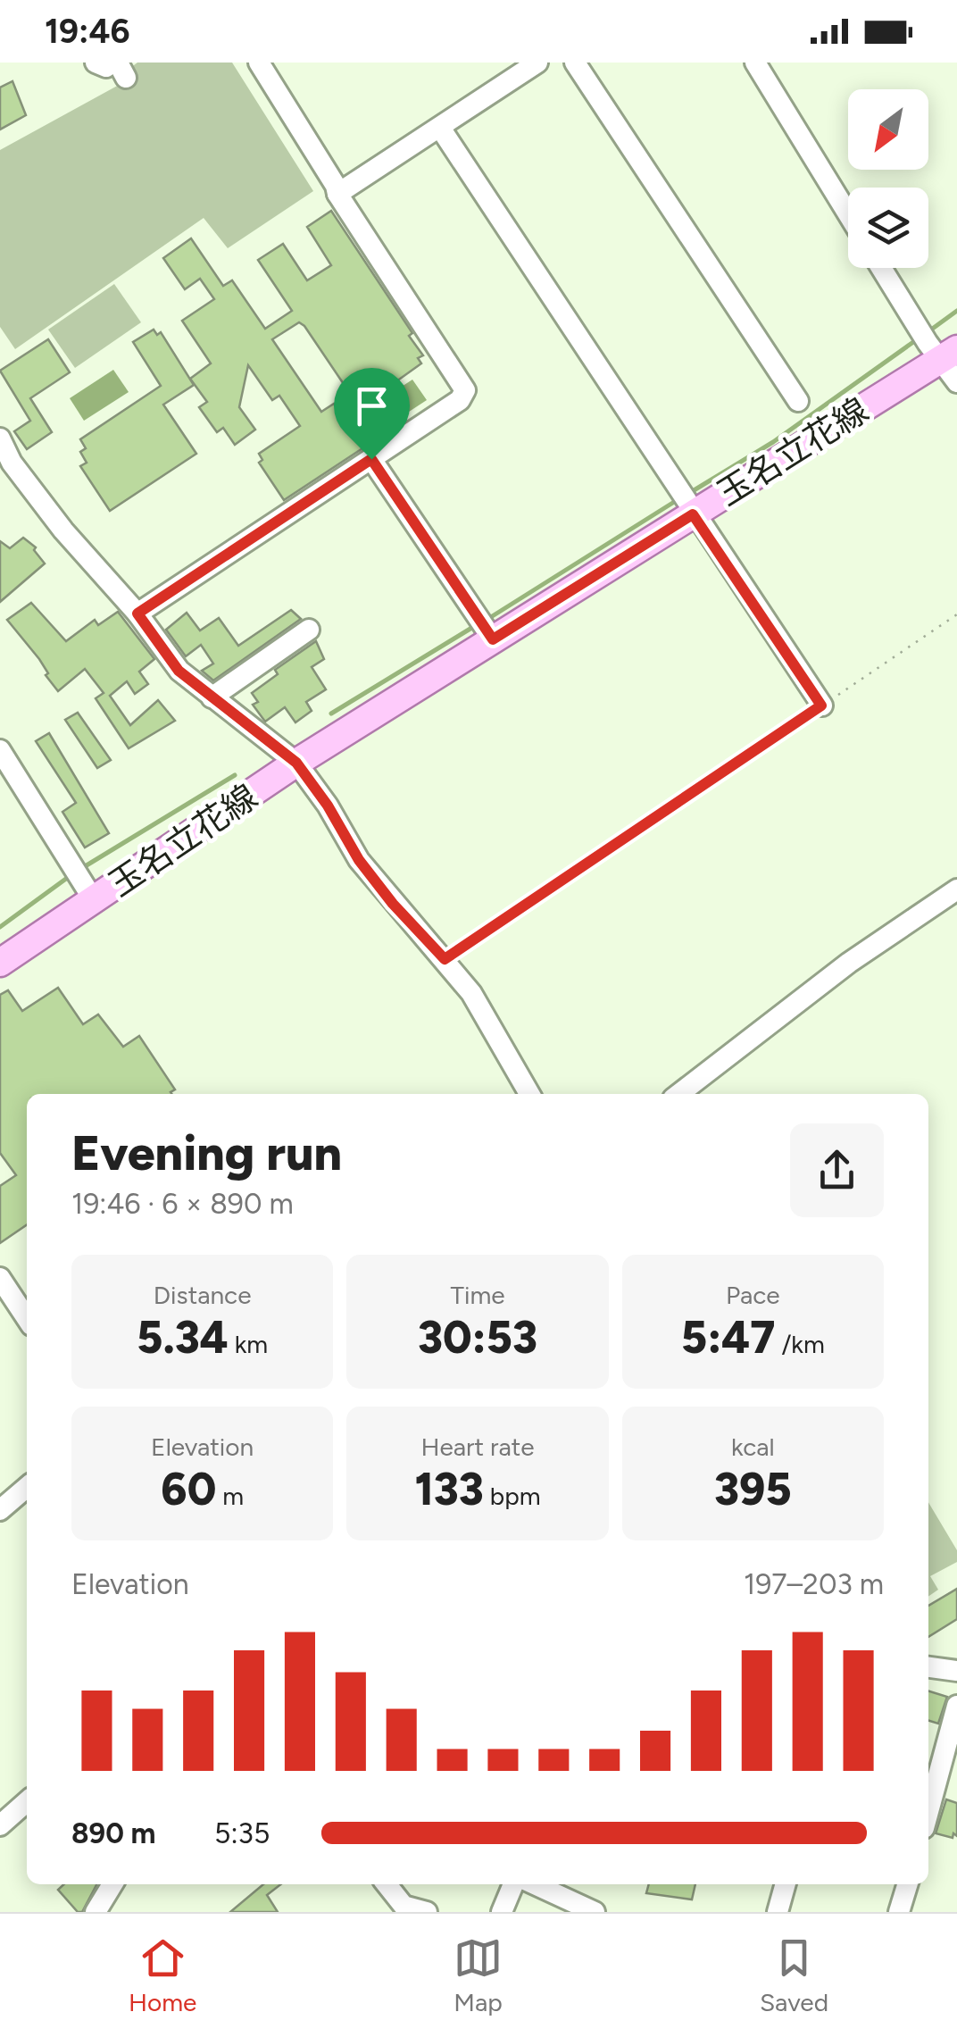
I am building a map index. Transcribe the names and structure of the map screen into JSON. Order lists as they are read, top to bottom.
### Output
{
  "streets": {
    "main road": ["玉名立花線"]
  },
  "north": "bottom left",
  "page": {
    "status": "19:46",
    "heading": ["Evening run", "19:46 · 6 × 890 m"],
    "stats": [
      ["Distance", "5.34 km"],
      ["Time", "30:53"],
      ["Pace", "5:47 /km"],
      ["Elevation", "60 m"],
      ["Heart rate", "133 bpm"],
      ["kcal", "395"]
    ],
    "chart": ["Elevation", "197–203 m"],
    "list": [
      {
        "name": "890 m",
        "note": "5:35"
      }
    ],
    "tabs": ["Home", "Map", "Saved"]
  }
}
